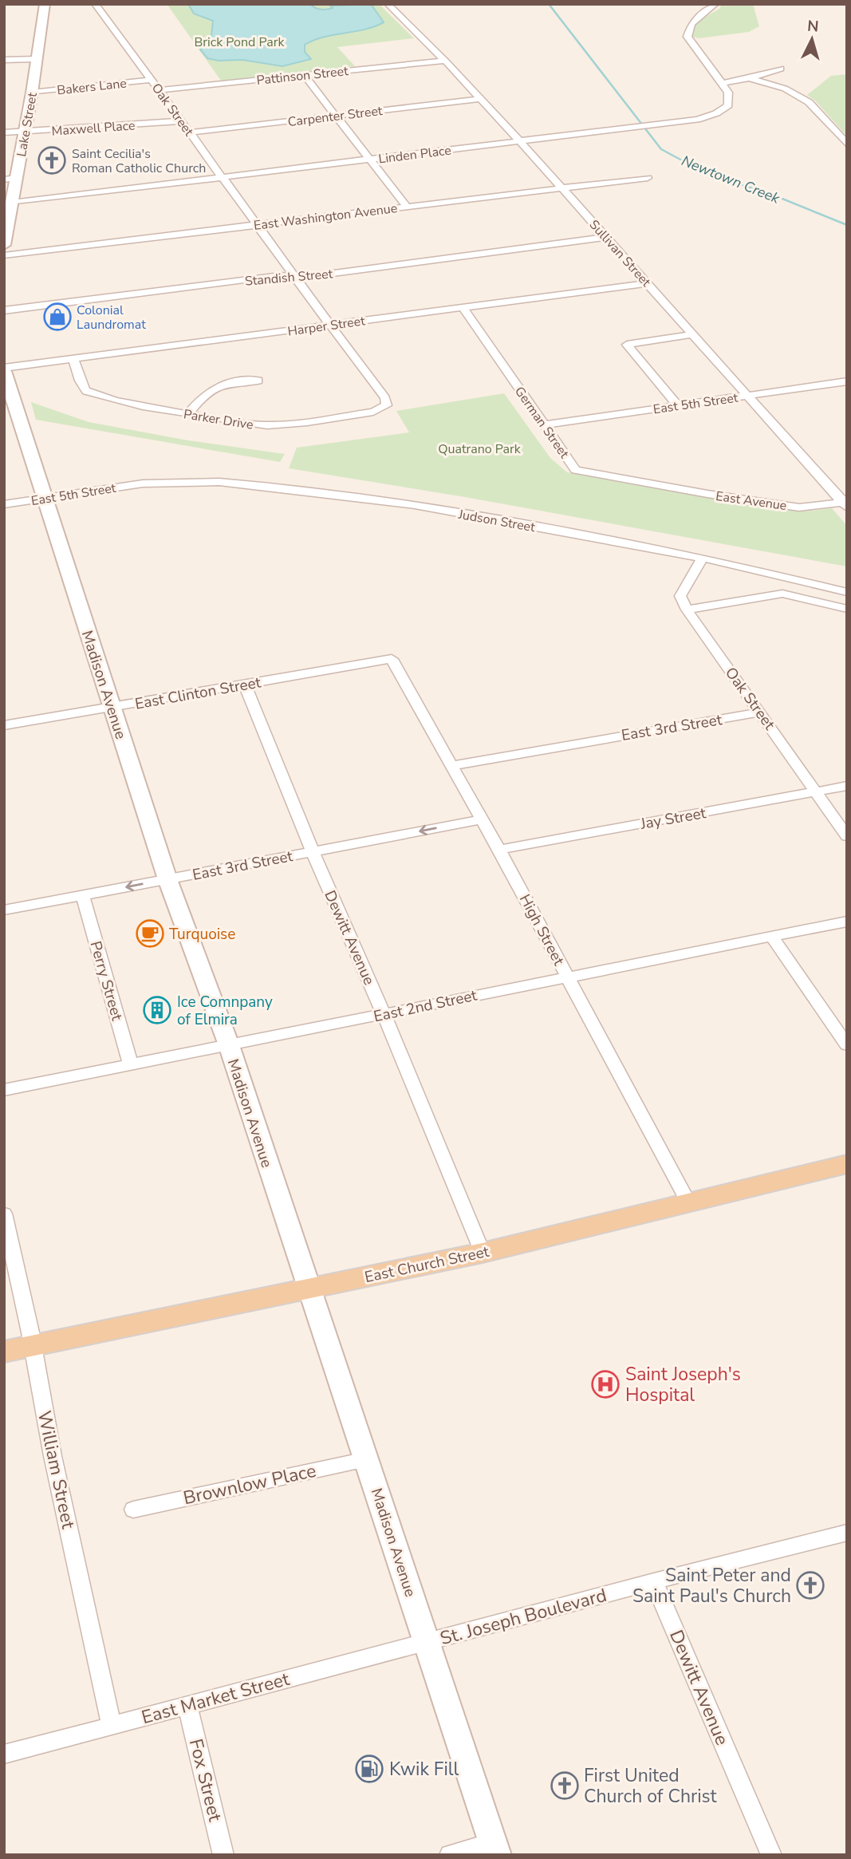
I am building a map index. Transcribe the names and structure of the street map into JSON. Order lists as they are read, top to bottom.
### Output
{
  "streets": {
    "main road": ["Lake Street", "Madison Avenue", "East Church Street"],
    "street": [
      "Pattinson Street",
      "Bakers Lane",
      "Oak Street",
      "Carpenter Street",
      "Maxwell Place",
      "Linden Place",
      "East Washington Avenue",
      "Sullivan Street",
      "Standish Street",
      "Harper Street",
      "East 5th Street",
      "Parker Drive",
      "German Street",
      "East Avenue",
      "Judson Street",
      "East Clinton Street",
      "East 3rd Street",
      "Jay Street",
      "High Street",
      "Dewitt Avenue",
      "Perry Street",
      "East 2nd Street",
      "William Street",
      "Brownlow Place",
      "St. Joseph Boulevard",
      "East Market Street",
      "Fox Street"
    ]
  },
  "crossings": [
    ["Pattinson Street", "Oak Street"],
    ["Pattinson Street", "Sullivan Street"],
    ["Bakers Lane", "Oak Street"],
    ["Bakers Lane", "Lake Street"],
    ["Oak Street", "Carpenter Street"],
    ["Oak Street", "Maxwell Place"],
    ["Oak Street", "Linden Place"],
    ["Oak Street", "East Washington Avenue"],
    ["Oak Street", "Standish Street"],
    ["Oak Street", "Harper Street"],
    ["Oak Street", "Parker Drive"],
    ["Oak Street", "East 3rd Street"],
    ["Oak Street", "Jay Street"],
    ["Carpenter Street", "Sullivan Street"],
    ["Lake Street", "Maxwell Place"],
    ["Lake Street", "Linden Place"],
    ["Linden Place", "Sullivan Street"],
    ["East Washington Avenue", "Sullivan Street"],
    ["Sullivan Street", "Standish Street"],
    ["Sullivan Street", "Harper Street"],
    ["Sullivan Street", "East 5th Street"],
    ["Sullivan Street", "East Avenue"],
    ["Harper Street", "Parker Drive"],
    ["Harper Street", "German Street"],
    ["Harper Street", "Madison Avenue"],
    ["East 5th Street", "German Street"],
    ["East 5th Street", "Judson Street"],
    ["East 5th Street", "Madison Avenue"],
    ["German Street", "East Avenue"],
    ["Madison Avenue", "East Clinton Street"],
    ["Madison Avenue", "East 3rd Street"],
    ["Madison Avenue", "East 2nd Street"],
    ["Madison Avenue", "East Church Street"],
    ["Madison Avenue", "Brownlow Place"],
    ["Madison Avenue", "St. Joseph Boulevard"],
    ["Madison Avenue", "East Market Street"],
    ["East Clinton Street", "High Street"],
    ["East Clinton Street", "Dewitt Avenue"],
    ["East 3rd Street", "High Street"],
    ["East 3rd Street", "Dewitt Avenue"],
    ["East 3rd Street", "Perry Street"],
    ["Jay Street", "High Street"],
    ["High Street", "East 2nd Street"],
    ["High Street", "East Church Street"],
    ["Dewitt Avenue", "East 2nd Street"],
    ["Dewitt Avenue", "East Church Street"],
    ["Dewitt Avenue", "St. Joseph Boulevard"],
    ["Perry Street", "East 2nd Street"],
    ["East Church Street", "William Street"],
    ["William Street", "East Market Street"],
    ["St. Joseph Boulevard", "East Market Street"],
    ["East Market Street", "Fox Street"]
  ],
  "water": ["Newtown Creek"],
  "parks": ["Brick Pond Park", "Quatrano Park"],
  "places": {
    "church": ["Saint Cecilia's Roman Catholic Church", "Saint Peter and Saint Paul's Church", "First United Church of Christ"],
    "shop": ["Colonial Laundromat"],
    "cafe": ["Turquoise"],
    "building": ["Ice Comnpany of Elmira"],
    "hospital": ["Saint Joseph's Hospital"],
    "fuel station": ["Kwik Fill"]
  },
  "north": "top"
}
